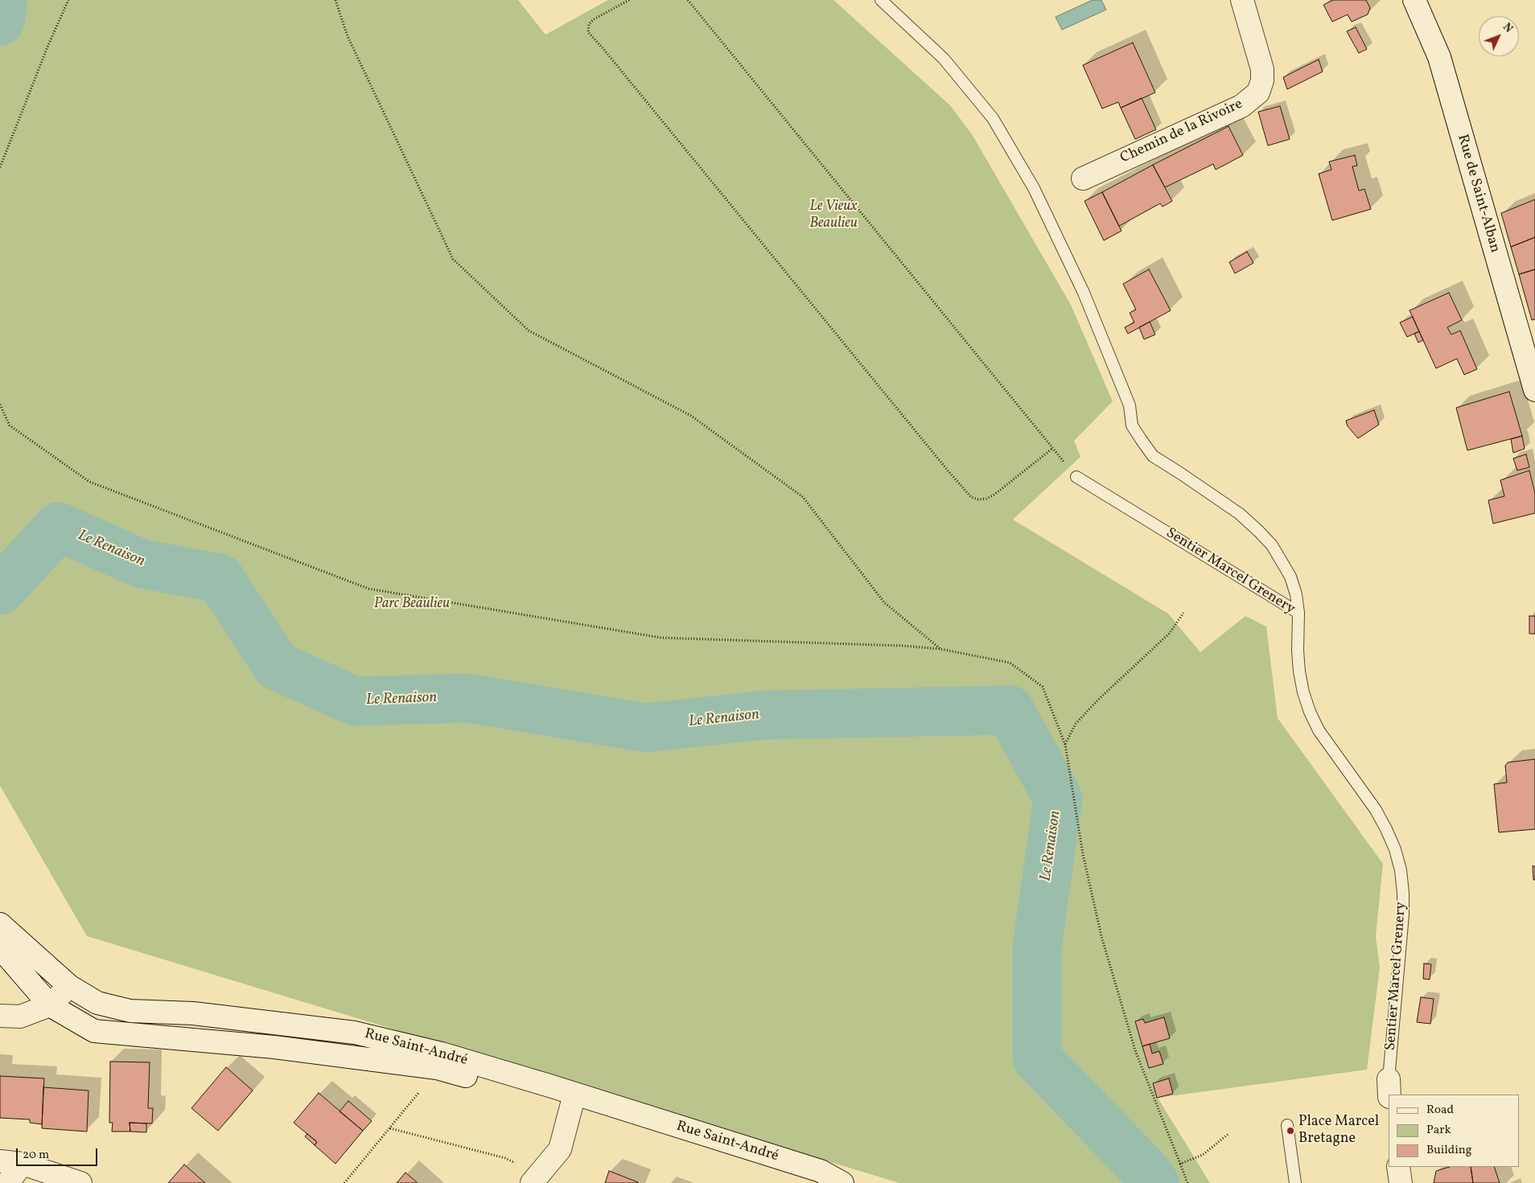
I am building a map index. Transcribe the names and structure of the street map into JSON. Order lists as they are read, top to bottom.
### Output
{
  "streets": {
    "street": ["Chemin de la Rivoire", "Rue de Saint-Alban", "Rue Saint-André"],
    "lane": ["Sentier Marcel Grenery"]
  },
  "water": ["Le Renaison"],
  "parks": ["Le Vieux Beaulieu", "Parc Beaulieu"],
  "places": ["Place Marcel Bretagne"],
  "legend": ["Road", "Park", "Building"],
  "scale_bar": "20 m",
  "north": "top right"
}
